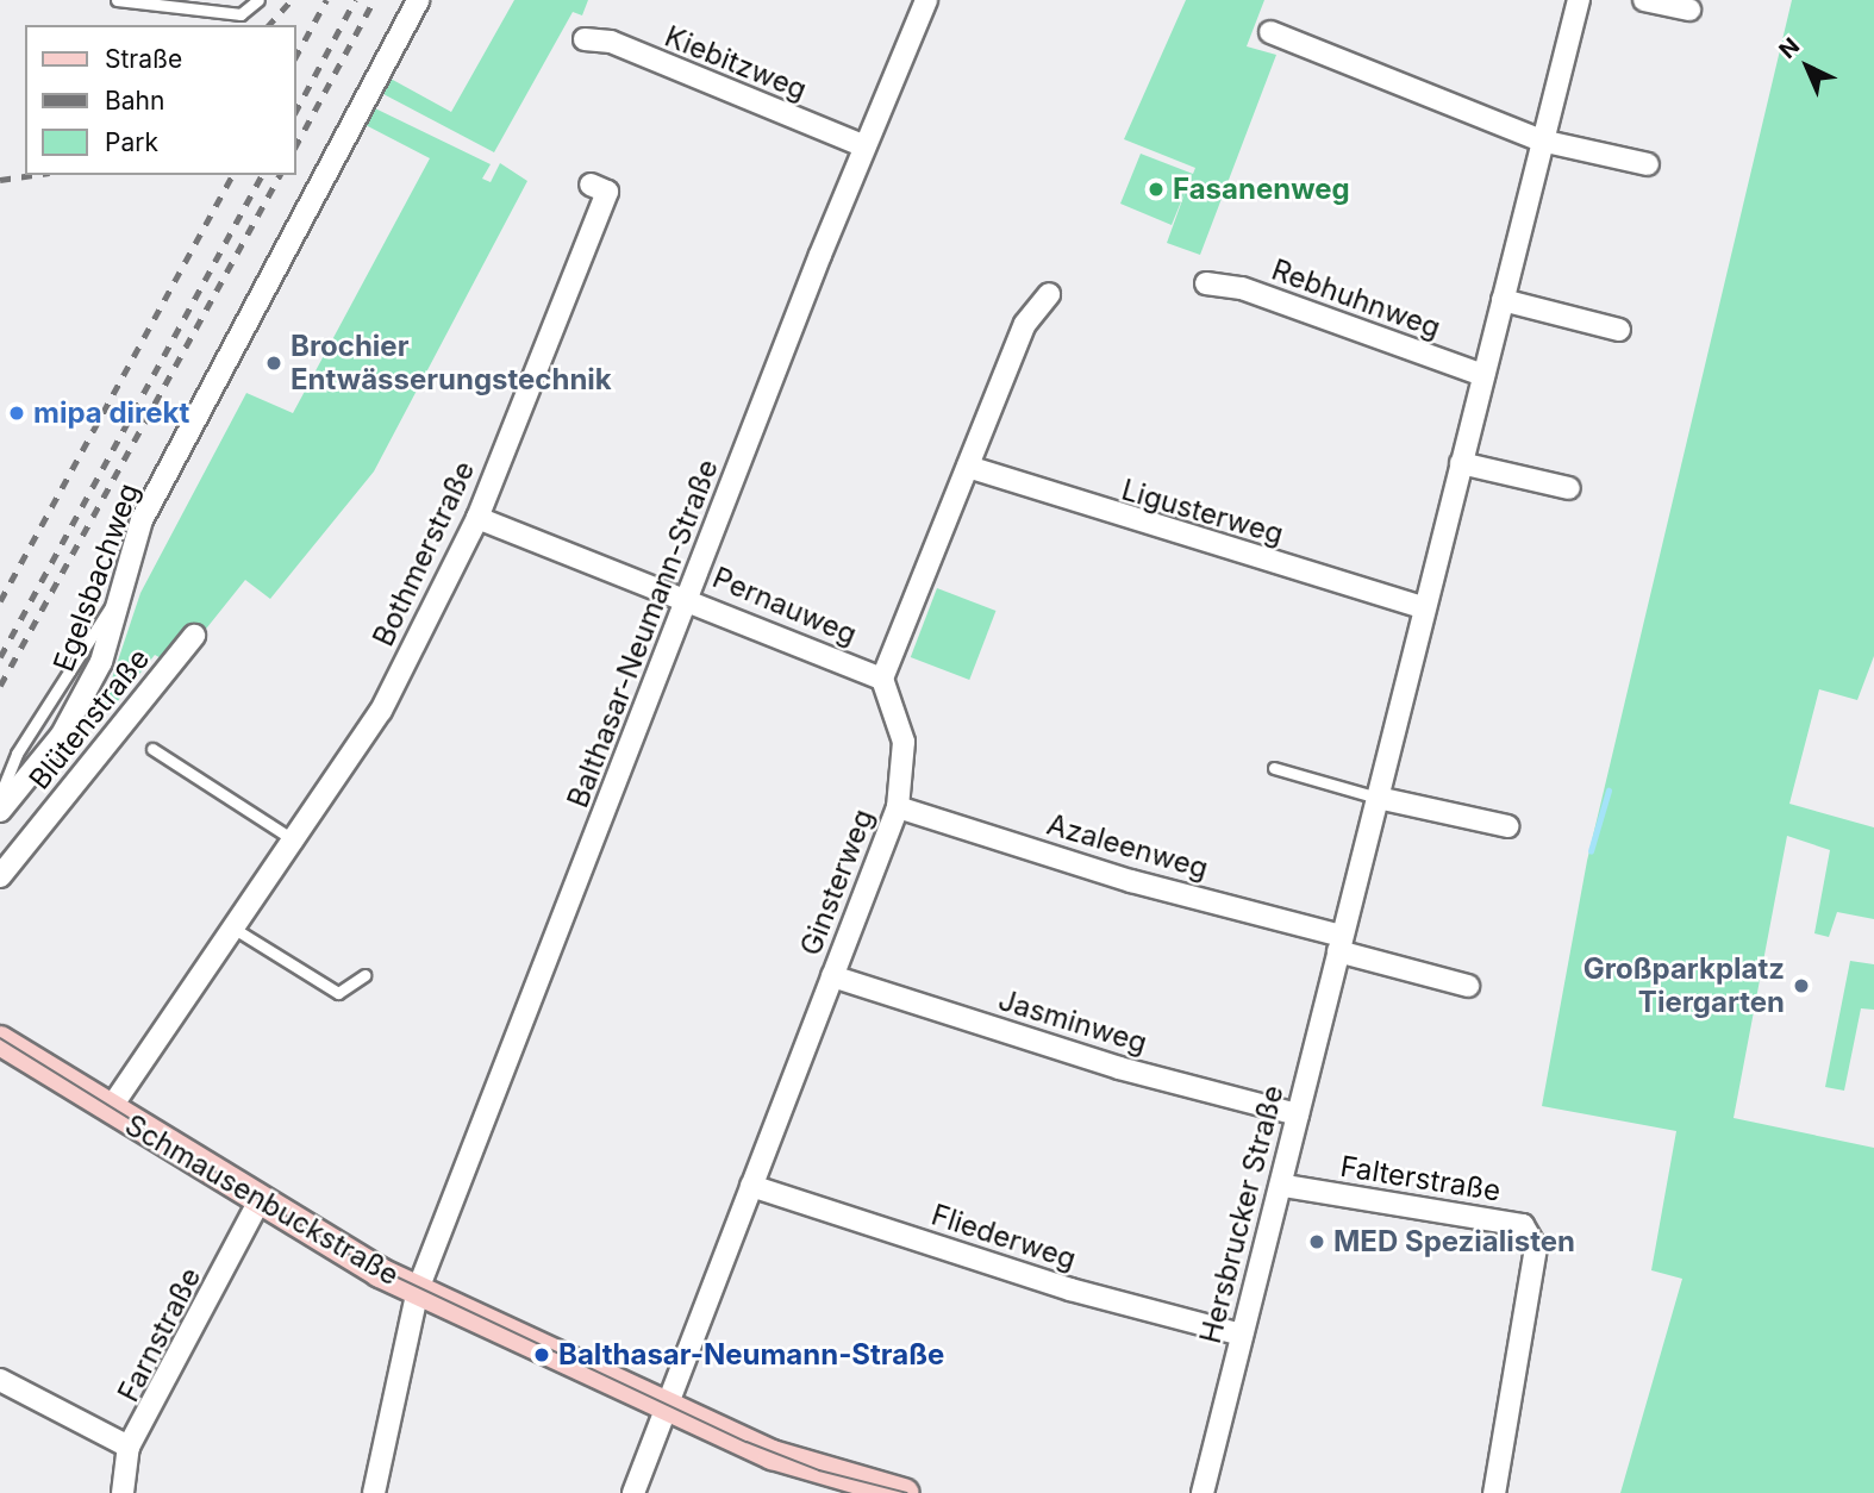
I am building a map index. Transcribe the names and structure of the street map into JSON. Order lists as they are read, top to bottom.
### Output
{
  "streets": {
    "street": [
      "Kiebitzweg",
      "Rebhuhnweg",
      "Ligusterweg",
      "Bothmerstraße",
      "Egelsbachweg",
      "Pernauweg",
      "Balthasar-Neumann-Straße",
      "Blütenstraße",
      "Azaleenweg",
      "Ginsterweg",
      "Jasminweg",
      "Falterstraße",
      "Schmausenbuckstraße",
      "Hersbrucker Straße",
      "Fliederweg",
      "Farnstraße"
    ]
  },
  "crossings": [
    ["Kiebitzweg", "Balthasar-Neumann-Straße"],
    ["Rebhuhnweg", "Hersbrucker Straße"],
    ["Ligusterweg", "Hersbrucker Straße"],
    ["Bothmerstraße", "Pernauweg"],
    ["Bothmerstraße", "Schmausenbuckstraße"],
    ["Pernauweg", "Balthasar-Neumann-Straße"],
    ["Pernauweg", "Ginsterweg"],
    ["Balthasar-Neumann-Straße", "Schmausenbuckstraße"],
    ["Azaleenweg", "Ginsterweg"],
    ["Azaleenweg", "Hersbrucker Straße"],
    ["Ginsterweg", "Jasminweg"],
    ["Ginsterweg", "Schmausenbuckstraße"],
    ["Ginsterweg", "Fliederweg"],
    ["Jasminweg", "Hersbrucker Straße"],
    ["Falterstraße", "Hersbrucker Straße"],
    ["Schmausenbuckstraße", "Farnstraße"],
    ["Hersbrucker Straße", "Fliederweg"]
  ],
  "places": [
    "Fasanenweg",
    "Brochier Entwässerungstechnik",
    "mipa direkt",
    "Großparkplatz Tiergarten",
    "MED Spezialisten",
    "Balthasar-Neumann-Straße"
  ],
  "legend": ["Straße", "Bahn", "Park"],
  "north": "top left"
}
